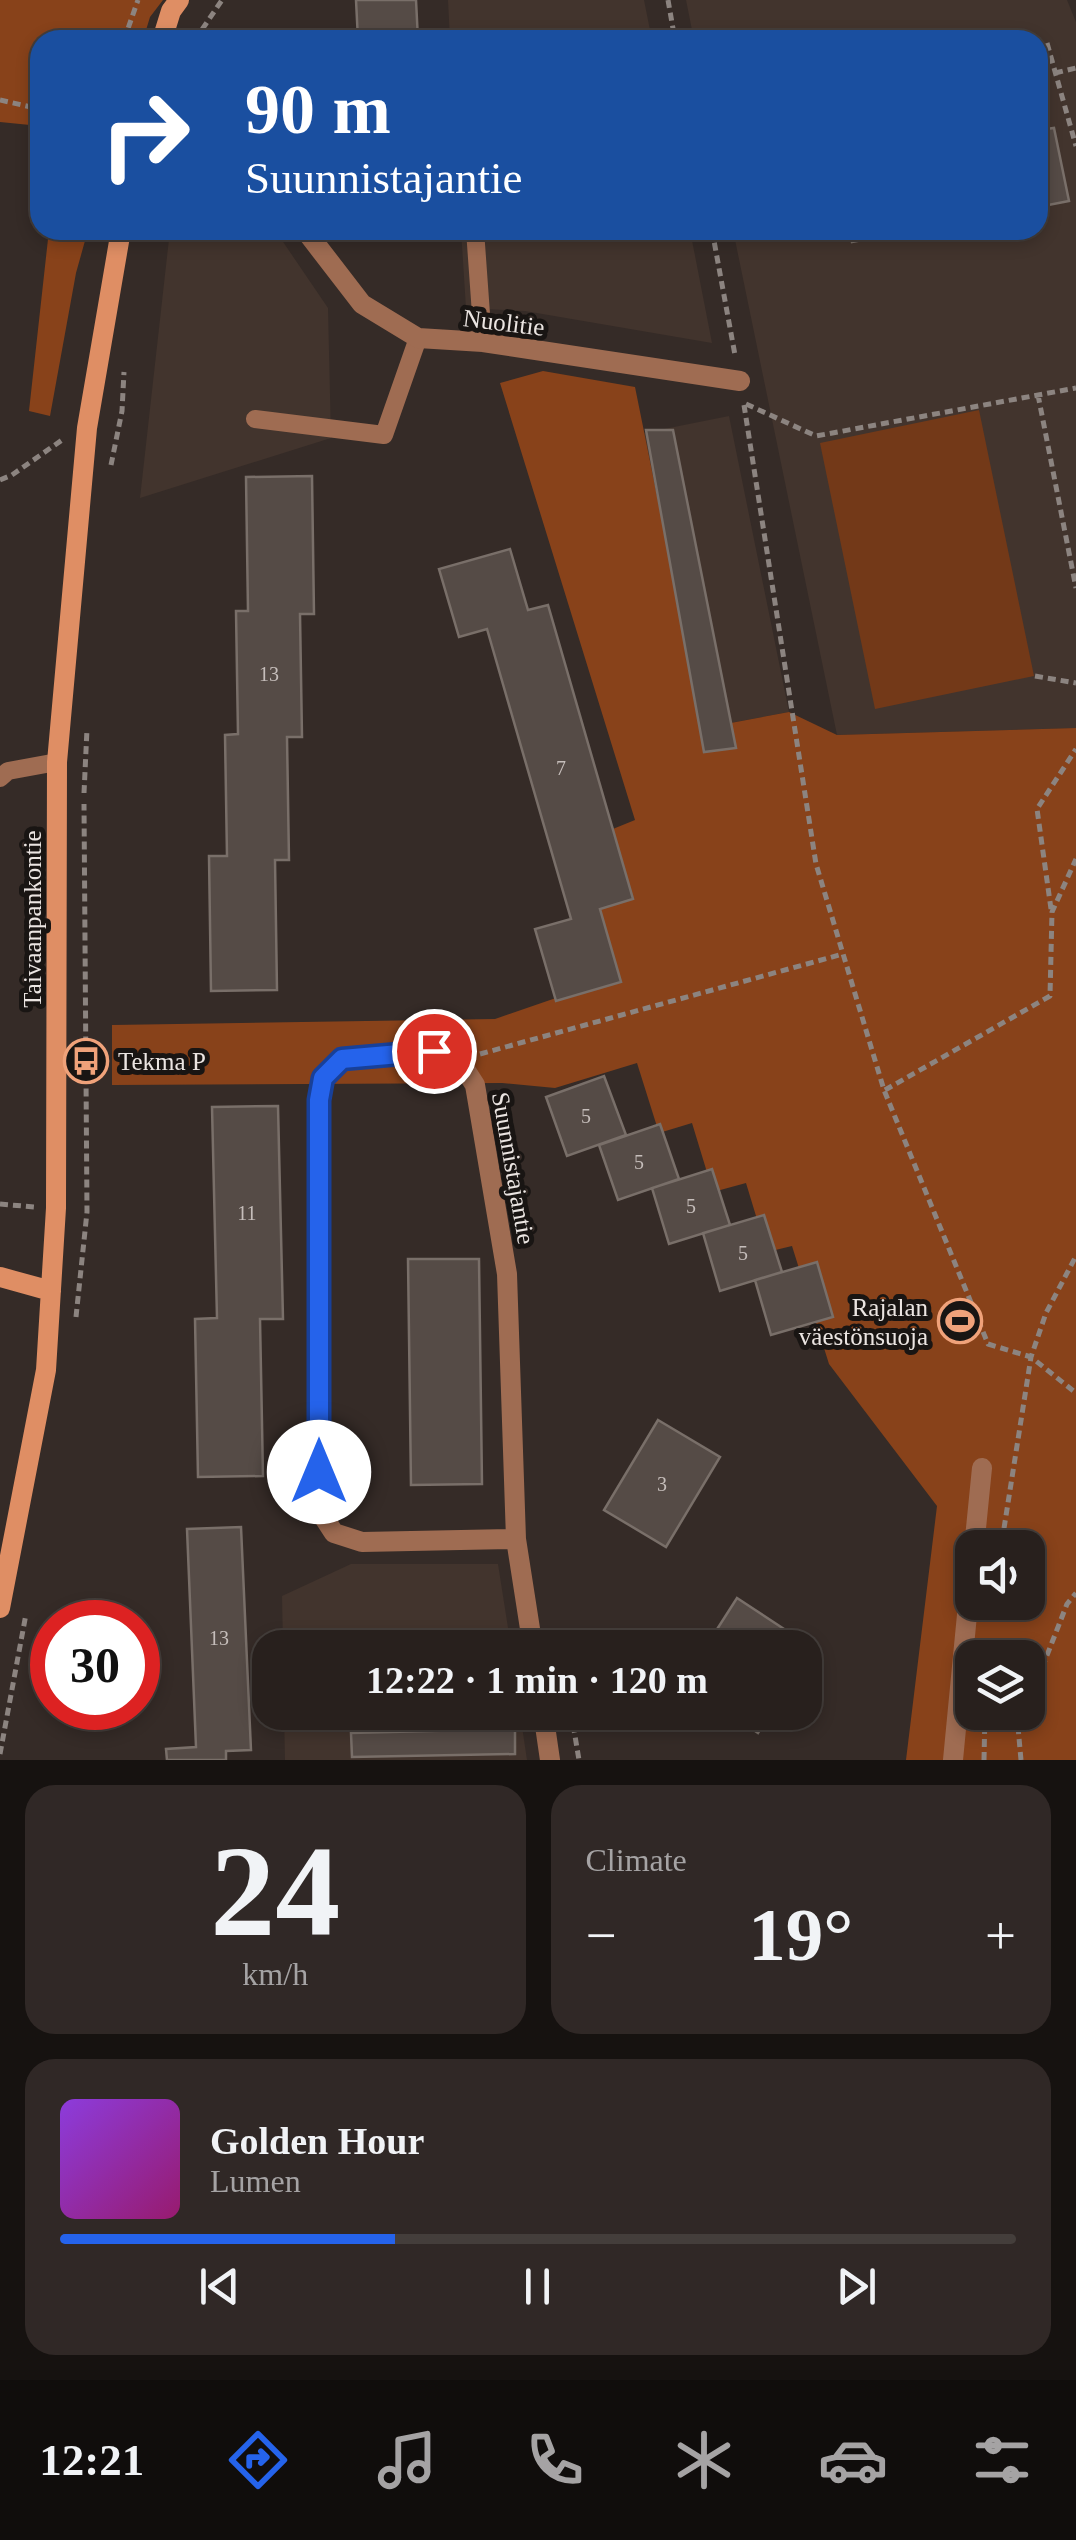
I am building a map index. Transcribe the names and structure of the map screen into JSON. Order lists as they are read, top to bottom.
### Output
{
  "streets": {
    "street": ["Nuolitie", "Taivaanpankontie", "Suunnistajantie"]
  },
  "places": {
    "bus stop": ["Tekma P"],
    "sports": ["Rajalan väestönsuoja"]
  },
  "house_numbers": [
    "13",
    "7",
    "5",
    "5",
    "5",
    "11",
    "5",
    "3",
    "13"
  ],
  "page": {
    "turn": ["90 m", "Suunnistajantie"],
    "limit": "30",
    "trip": "12:22 · 1 min · 120 m",
    "tile": [
      ["24", "km/h"],
      "Climate"
    ],
    "heat": ["−", "19°", "+"],
    "song": ["Golden Hour", "Lumen"],
    "tabs": "12:21"
  }
}
